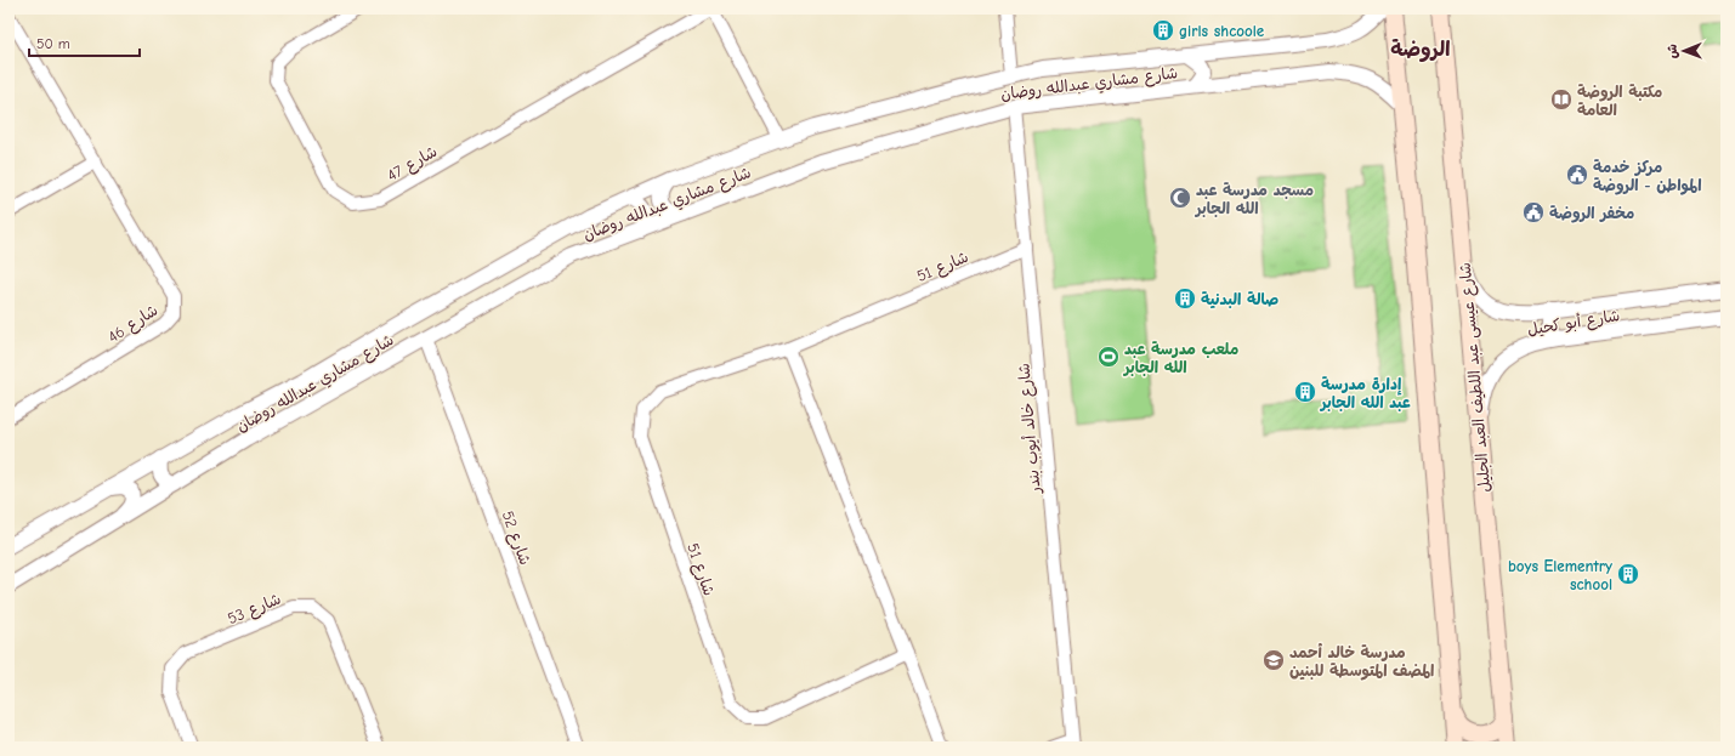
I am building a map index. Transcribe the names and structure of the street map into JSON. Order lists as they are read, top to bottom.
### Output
{
  "streets": {
    "main road": ["شارع عيسى عبد اللطيف العبد الجليل"],
    "street": [
      "شارع مشاري عبدالله روضان",
      "شارع 47",
      "شارع 51",
      "شارع أبو كحيل",
      "شارع 46",
      "شارع خالد أيوب بندر",
      "شارع 52",
      "شارع 53"
    ]
  },
  "crossings": [
    ["شارع مشاري عبدالله روضان", "شارع 47"],
    ["شارع مشاري عبدالله روضان", "شارع خالد أيوب بندر"],
    ["شارع مشاري عبدالله روضان", "شارع 52"],
    ["شارع 51", "شارع خالد أيوب بندر"],
    ["شارع أبو كحيل", "شارع عيسى عبد اللطيف العبد الجليل"]
  ],
  "districts": ["الروضة"],
  "places": {
    "building": [
      "girls shcoole",
      "صالة البدنية",
      "إدارة مدرسة عبد الله الجابر",
      "boys Elementry school"
    ],
    "library": ["مكتبة الروضة العامة"],
    "public building": ["مركز خدمة المواطن - الروضة", "مخفر الروضة"],
    "mosque": ["مسجد مدرسة عبد الله الجابر"],
    "sports": ["ملعب مدرسة عبد الله الجابر"],
    "school or university": ["مدرسة خالد أحمد المضف المتوسطة للبنين"]
  },
  "scale_bar": "50 m",
  "north": "left"
}
